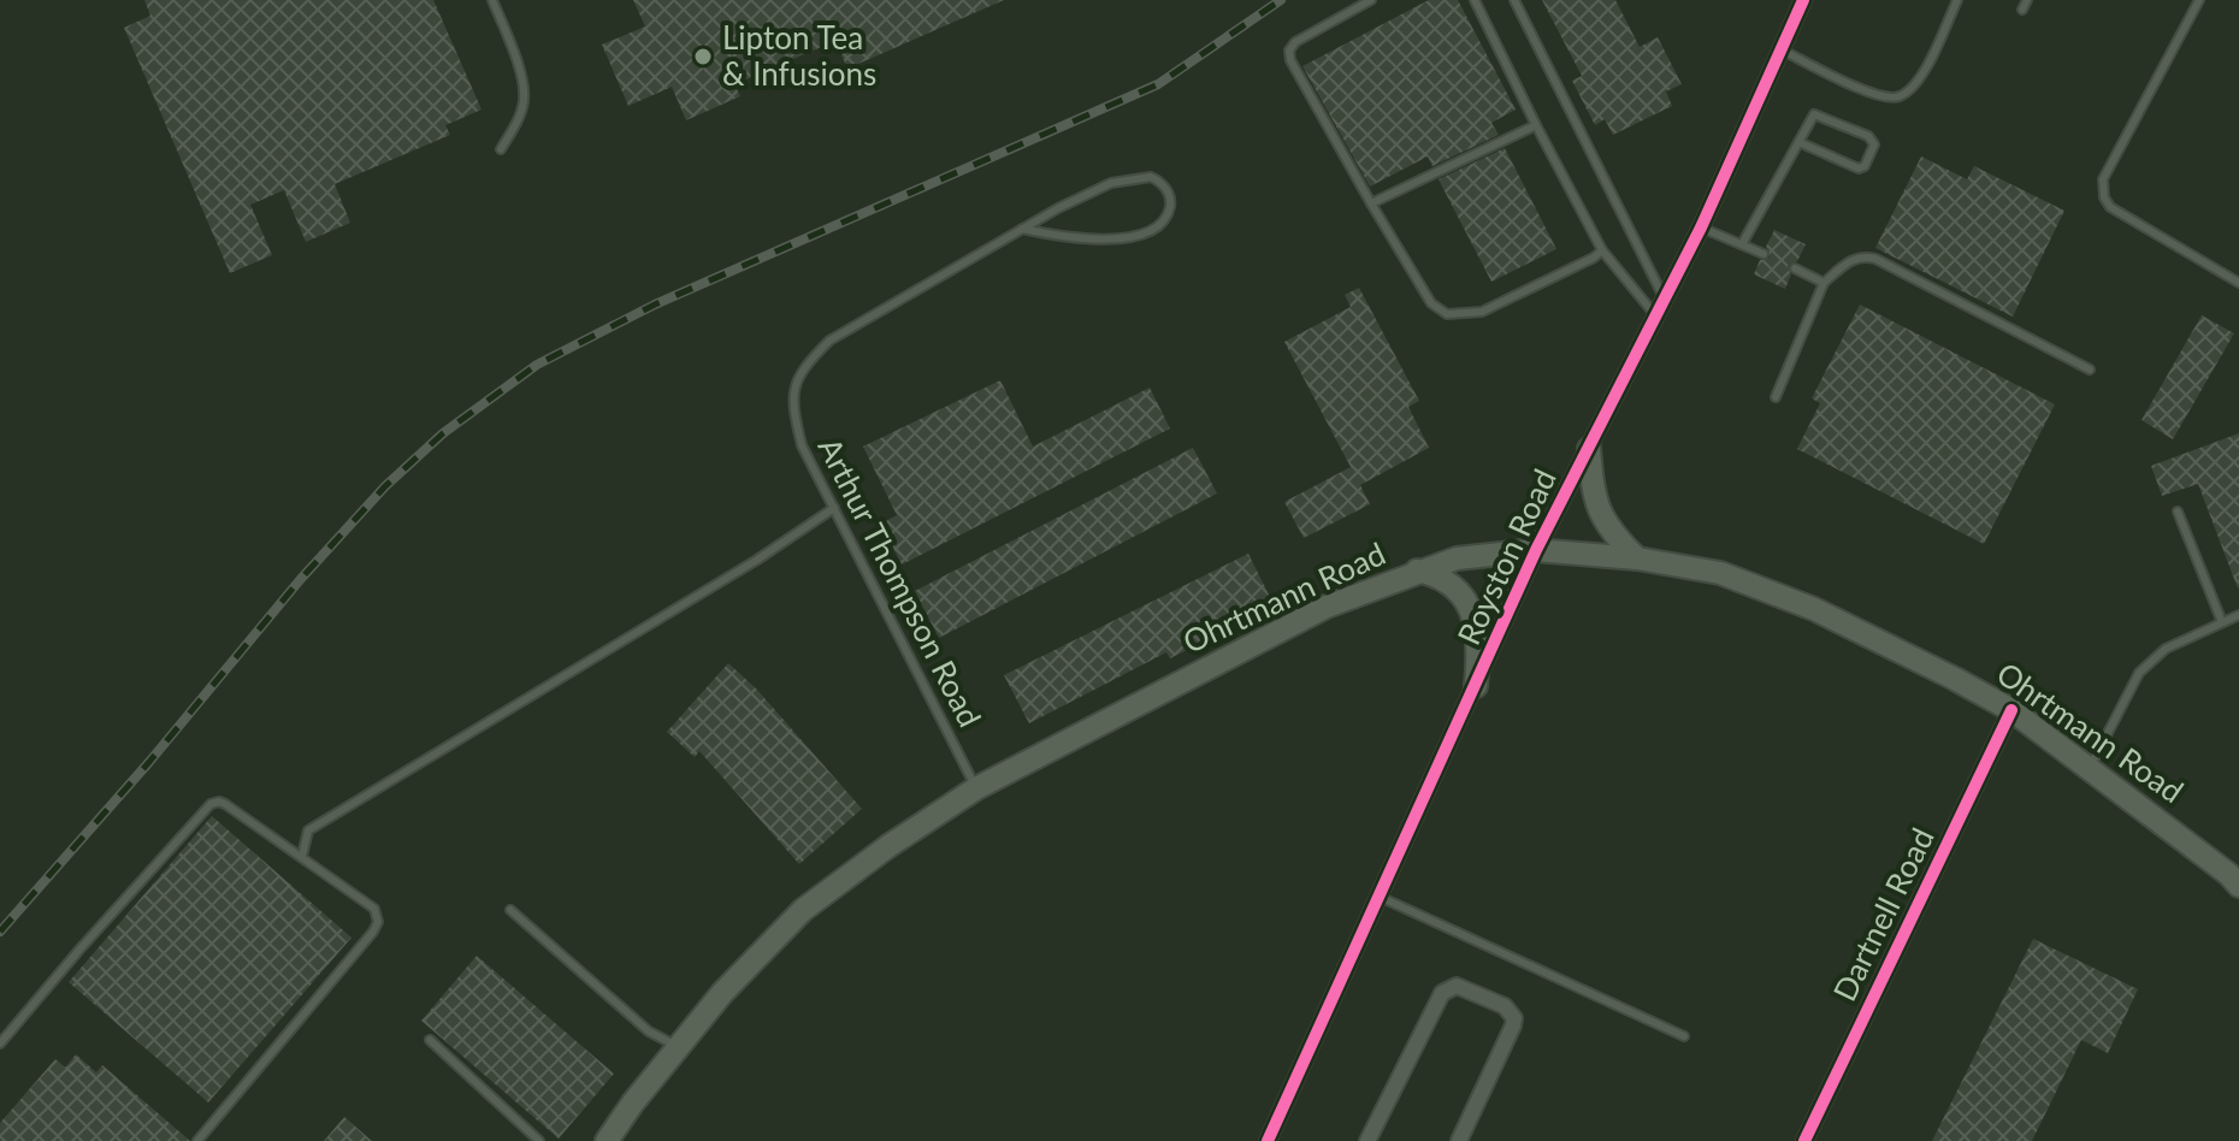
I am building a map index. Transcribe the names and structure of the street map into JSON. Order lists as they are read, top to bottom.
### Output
{
  "streets": {
    "main road": ["Ohrtmann Road"],
    "street": ["Royston Road", "Dartnell Road"],
    "lane": ["Arthur Thompson Road"]
  },
  "crossings": [
    ["Royston Road", "Ohrtmann Road"],
    ["Arthur Thompson Road", "Ohrtmann Road"],
    ["Ohrtmann Road", "Dartnell Road"]
  ],
  "places": ["Lipton Tea & Infusions"]
}
